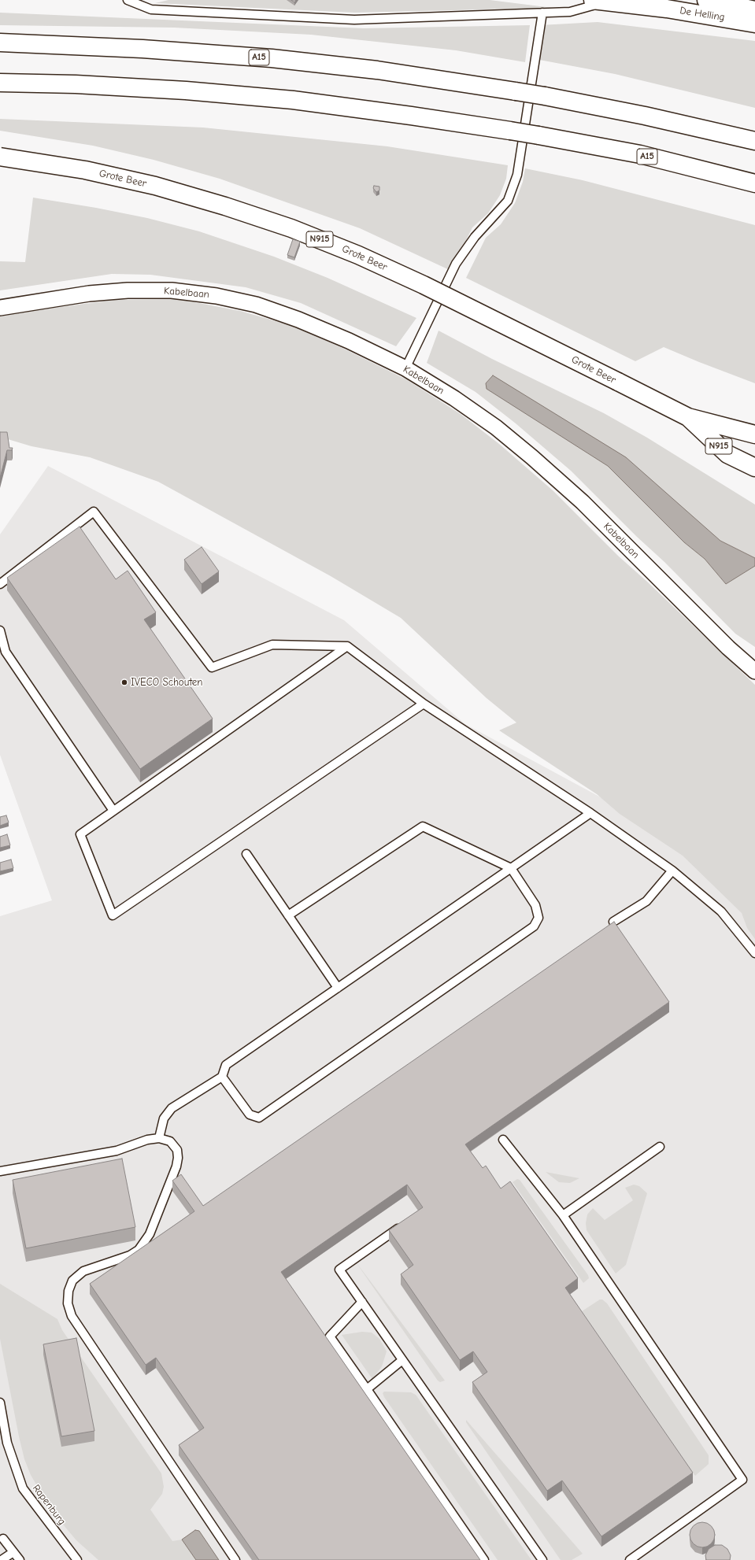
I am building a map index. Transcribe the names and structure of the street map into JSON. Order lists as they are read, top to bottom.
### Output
{
  "streets": {
    "main road": [
      "De Helling",
      "A15",
      "Grote Beer",
      "N915"
    ],
    "street": ["Kabelbaan"],
    "lane": ["Rapenburg"]
  },
  "places": ["IVECO Schouten"]
}
